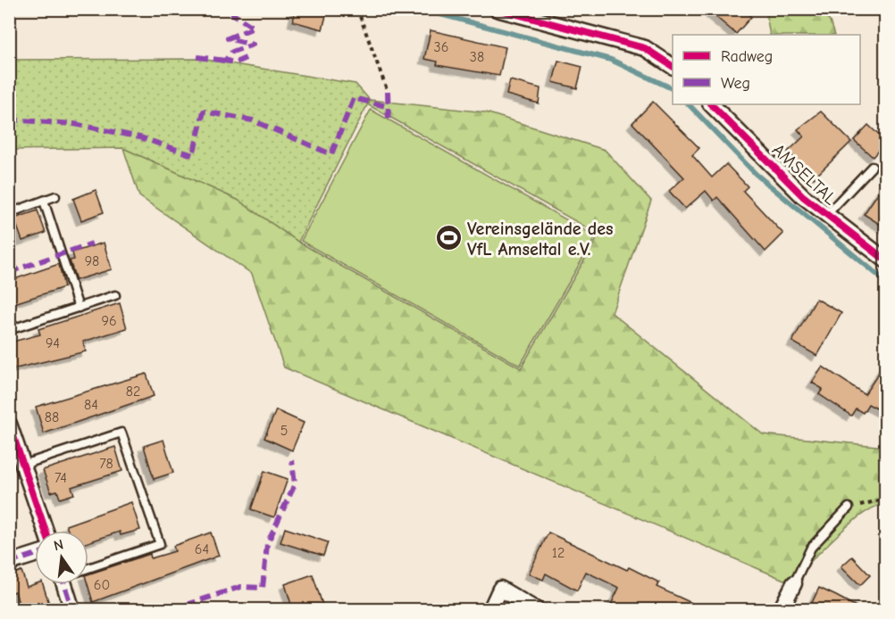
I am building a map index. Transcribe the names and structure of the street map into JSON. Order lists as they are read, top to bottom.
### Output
{
  "streets": {
    "street": ["AMSELTAL"]
  },
  "places": {
    "sports": ["Vereinsgelände des VfL Amseltal e.V."]
  },
  "house_numbers": [
    "36",
    "38",
    "98",
    "96",
    "94",
    "82",
    "84",
    "88",
    "5",
    "78",
    "74",
    "64",
    "12",
    "60"
  ],
  "legend": ["Radweg", "Weg"],
  "north": "top"
}
